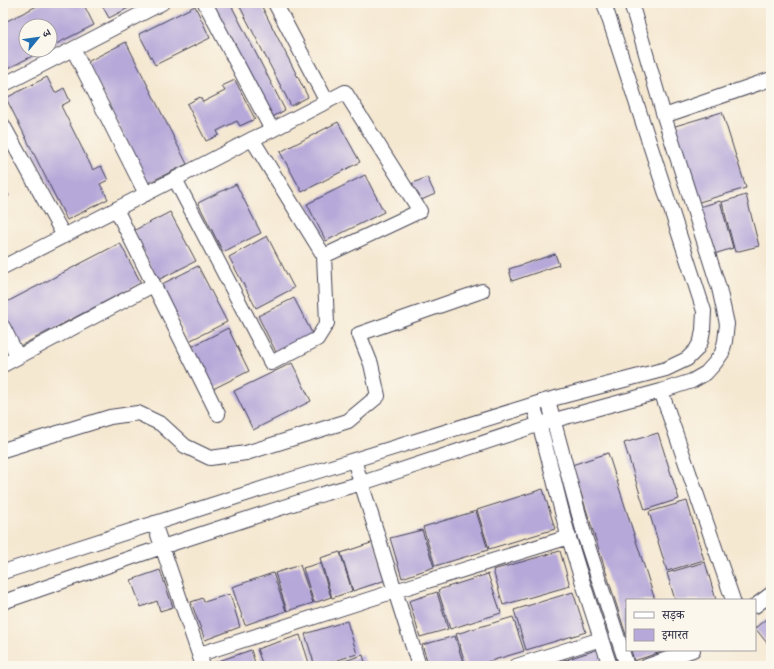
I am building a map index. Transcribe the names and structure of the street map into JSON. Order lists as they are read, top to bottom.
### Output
{
  "legend": ["सड़क", "इमारत"],
  "north": "top right"
}
